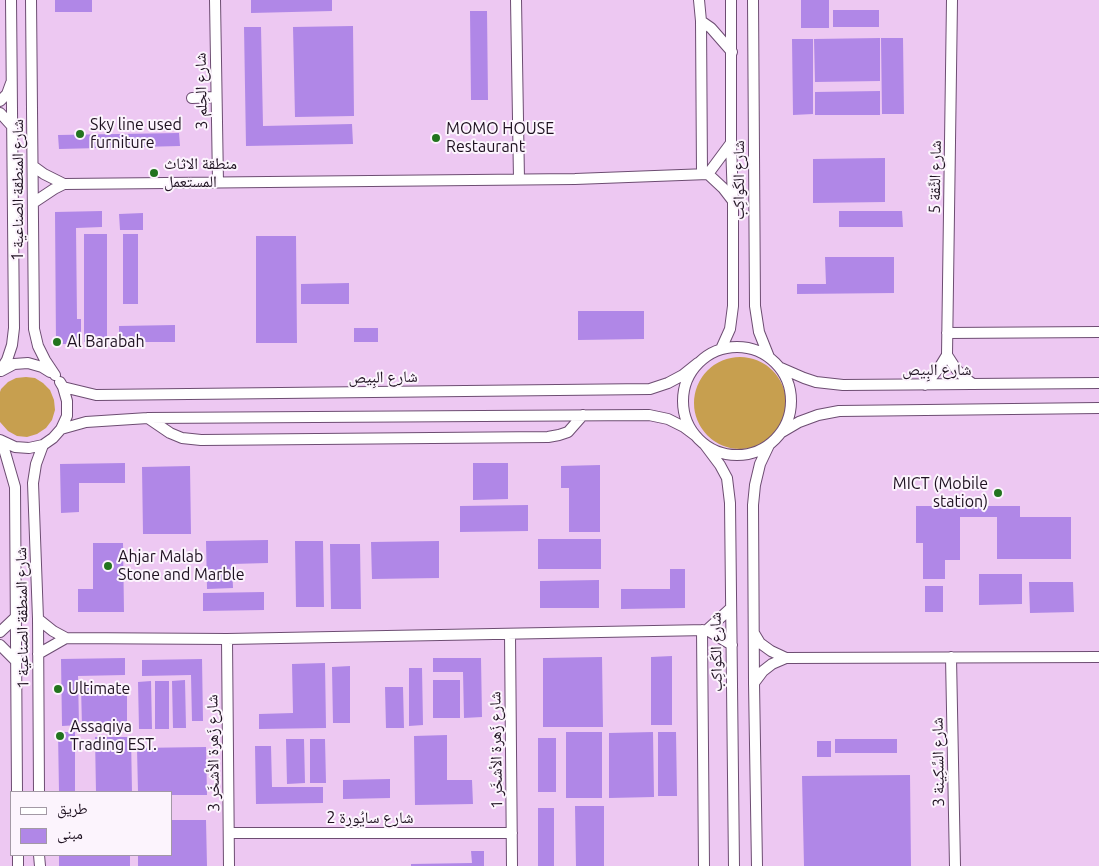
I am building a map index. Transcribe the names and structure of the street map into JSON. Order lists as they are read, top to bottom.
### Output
{
  "streets": {
    "street": [
      "شارع الحِلم 3",
      "شارع الثِّقة 5",
      "شارع الكَواكِب",
      "شارع المنطقة الصناعية 1",
      "شارع البِيص",
      "شارع زَهرة الأشخَر 1",
      "شارع زَهرة الأشخَر 3",
      "شارع السَّكِينة 3",
      "شارع سايُورة 2"
    ]
  },
  "crossings": [
    ["شارع الكَواكِب", "شارع البِيص"],
    ["شارع المنطقة الصناعية 1", "شارع البِيص"],
    ["شارع زَهرة الأشخَر 1", "شارع سايُورة 2"],
    ["شارع زَهرة الأشخَر 3", "شارع سايُورة 2"]
  ],
  "places": [
    "Sky line used furniture",
    "MOMO HOUSE Restaurant",
    "منطقة الاثاث المستعمل",
    "Al Barabah",
    "MICT (Mobile station)",
    "Ahjar Malab Stone and Marble",
    "Ultimate",
    "Assaqiya Trading EST."
  ],
  "legend": ["طريق", "مبنى"]
}
